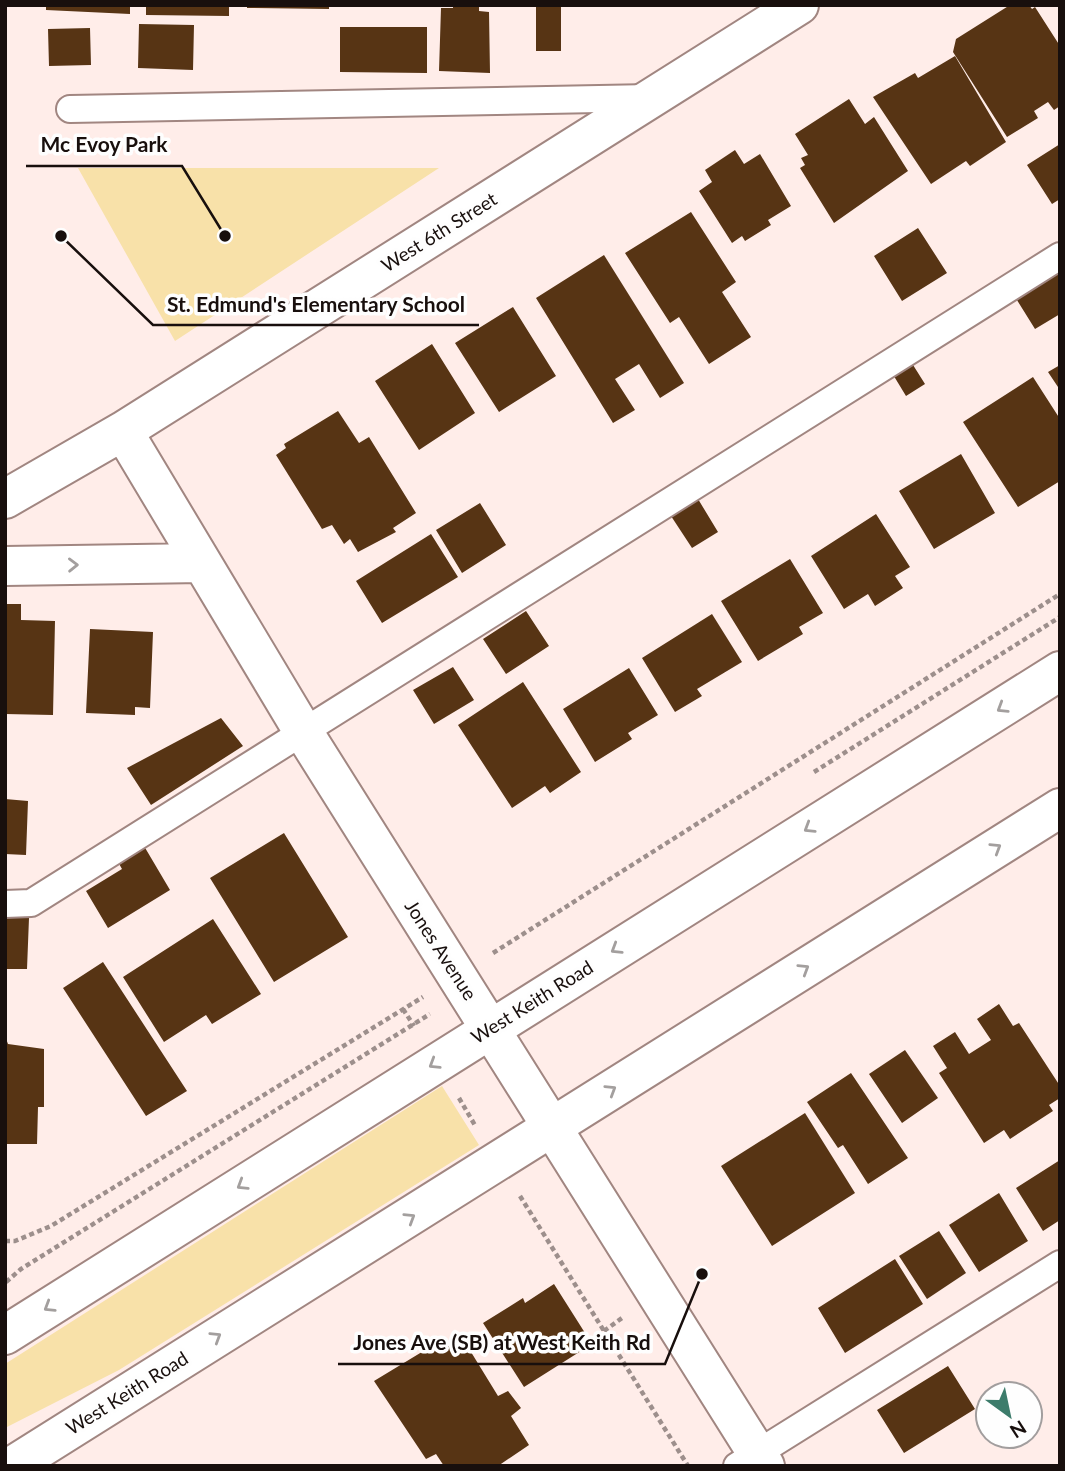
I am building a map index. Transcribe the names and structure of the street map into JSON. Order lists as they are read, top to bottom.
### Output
{
  "streets": {
    "main road": ["West 6th Street", "Jones Avenue", "West Keith Road"]
  },
  "crossings": [
    ["West 6th Street", "Jones Avenue"],
    ["Jones Avenue", "West Keith Road"]
  ],
  "places": ["St. Edmund's Elementary School", "Mc Evoy Park", "Jones Ave (SB) at West Keith Rd"],
  "north": "bottom right"
}
